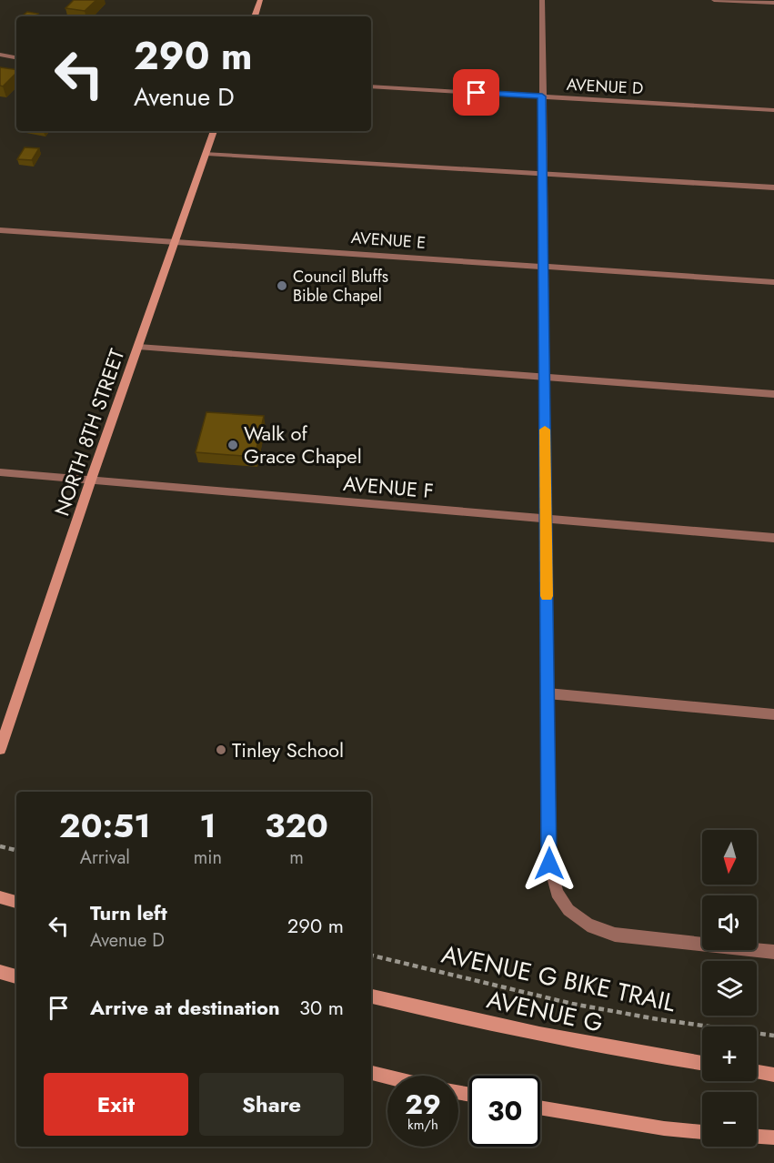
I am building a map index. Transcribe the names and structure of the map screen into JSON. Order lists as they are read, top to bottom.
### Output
{
  "streets": {
    "main road": ["NORTH 8TH STREET", "AVENUE G"],
    "street": ["AVENUE D", "AVENUE E", "AVENUE F"],
    "path": ["AVENUE G BIKE TRAIL"]
  },
  "crossings": [
    ["AVENUE E", "NORTH 8TH STREET"],
    ["NORTH 8TH STREET", "AVENUE F"]
  ],
  "places": ["Council Bluffs Bible Chapel", "Walk of Grace Chapel", "Tinley School"],
  "north": "bottom",
  "page": {
    "turn": ["290 m", "Avenue D"],
    "eta": [
      "20:51",
      "Arrival",
      "1",
      "min",
      "320",
      "m"
    ],
    "map_buttons": ["+", "−"],
    "list": [
      {
        "name": "Turn left",
        "note": "Avenue D",
        "value": "290 m"
      },
      {
        "name": "Arrive at destination",
        "value": "30 m"
      }
    ],
    "buttons": ["Exit", "Share"],
    "speed": "29 km/h",
    "limit": "30"
  }
}
